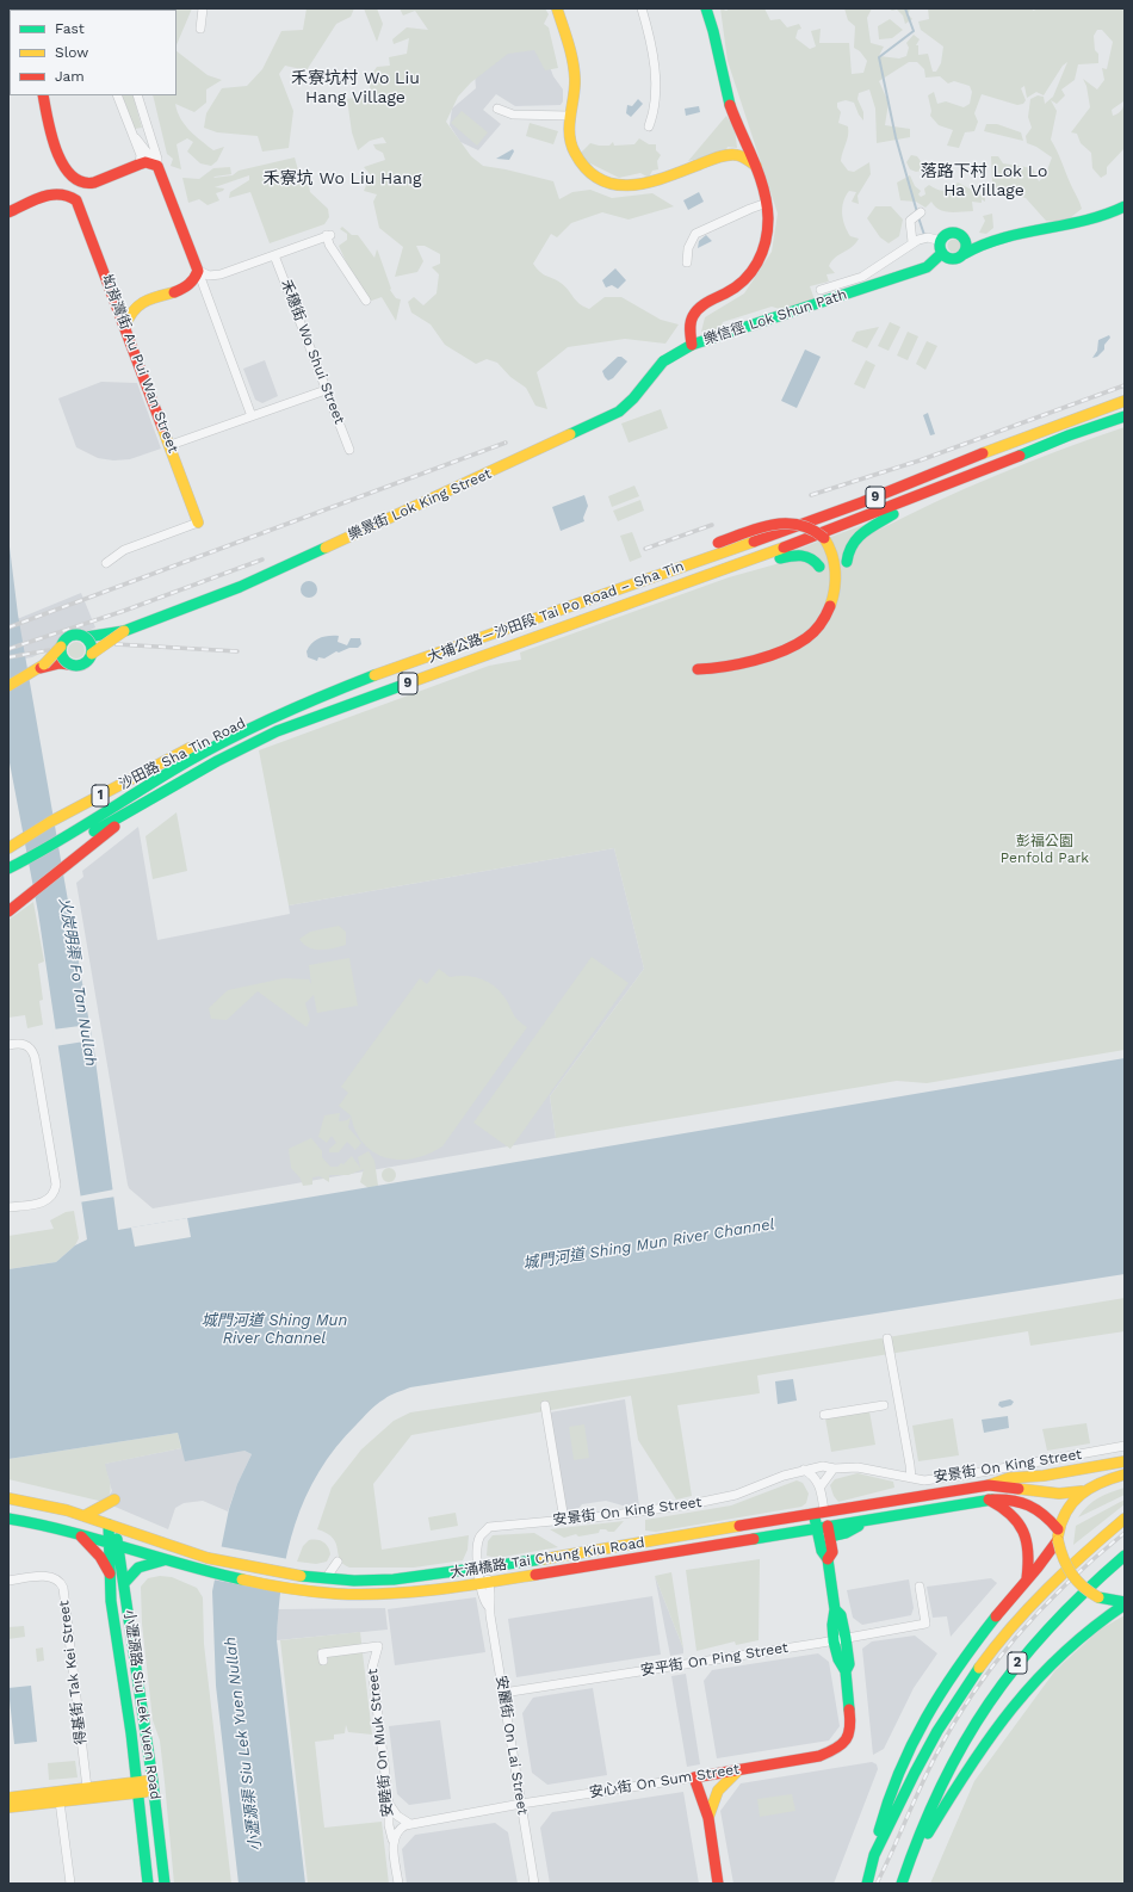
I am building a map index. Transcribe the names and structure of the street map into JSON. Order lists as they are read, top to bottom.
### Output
{
  "streets": {
    "main road": [
      "樂信徑 Lok Shun Path",
      "㘭背灣街 Au Pui Wan Street",
      "9",
      "樂景街 Lok King Street",
      "大埔公路－沙田段 Tai Po Road – Sha Tin",
      "沙田路 Sha Tin Road",
      "1",
      "大涌橋路 Tai Chung Kiu Road",
      "2",
      "小瀝源路 Siu Lek Yuen Road",
      "安心街 On Sum Street"
    ],
    "street": [
      "禾穗街 Wo Shui Street",
      "安景街 On King Street",
      "安平街 On Ping Street",
      "得基街 Tak Kei Street",
      "安睦街 On Muk Street",
      "安麗街 On Lai Street"
    ]
  },
  "crossings": [
    ["樂信徑 Lok Shun Path", "樂景街 Lok King Street"],
    ["大埔公路－沙田段 Tai Po Road – Sha Tin", "沙田路 Sha Tin Road"],
    ["安景街 On King Street", "大涌橋路 Tai Chung Kiu Road"],
    ["安景街 On King Street", "安麗街 On Lai Street"],
    ["大涌橋路 Tai Chung Kiu Road", "小瀝源路 Siu Lek Yuen Road"],
    ["大涌橋路 Tai Chung Kiu Road", "安麗街 On Lai Street"],
    ["大涌橋路 Tai Chung Kiu Road", "安心街 On Sum Street"],
    ["安平街 On Ping Street", "安麗街 On Lai Street"],
    ["安平街 On Ping Street", "安心街 On Sum Street"],
    ["安麗街 On Lai Street", "安心街 On Sum Street"]
  ],
  "districts": ["禾寮坑村 Wo Liu Hang Village", "落路下村 Lok Lo Ha Village", "禾寮坑 Wo Liu Hang"],
  "water": ["火炭明渠 Fo Tan Nullah", "城門河道 Shing Mun River Channel", "小瀝源渠 Siu Lek Yuen Nullah"],
  "parks": ["彭福公園 Penfold Park"],
  "legend": ["Fast", "Slow", "Jam"]
}
